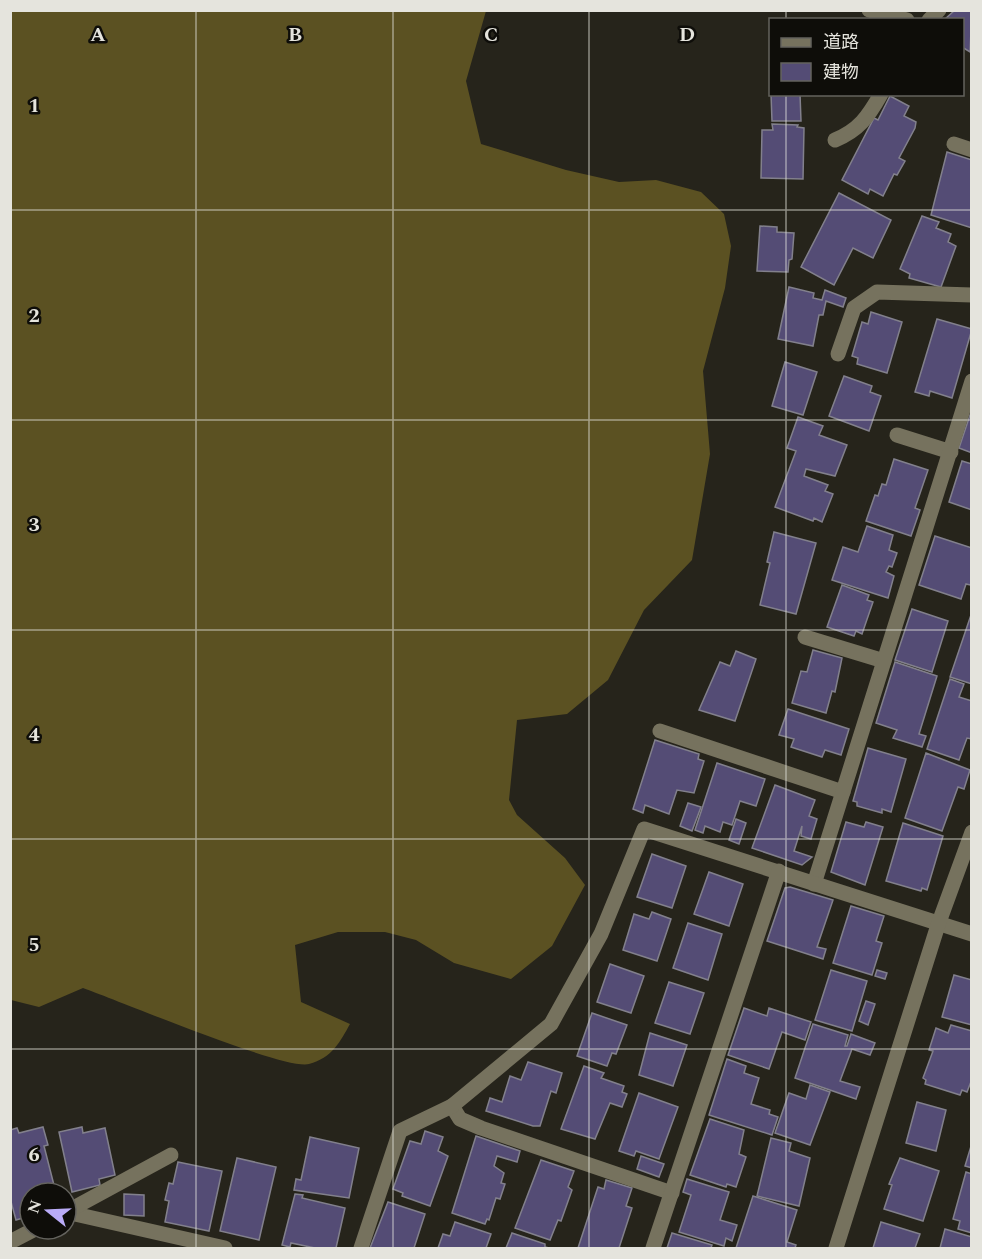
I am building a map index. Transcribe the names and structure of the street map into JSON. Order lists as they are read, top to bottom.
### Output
{
  "legend": ["道路", "建物"],
  "north": "left",
  "grid": {
    "columns": [
      "A",
      "B",
      "C",
      "D"
    ],
    "rows": [
      "1",
      "2",
      "3",
      "4",
      "5",
      "6"
    ]
  }
}
